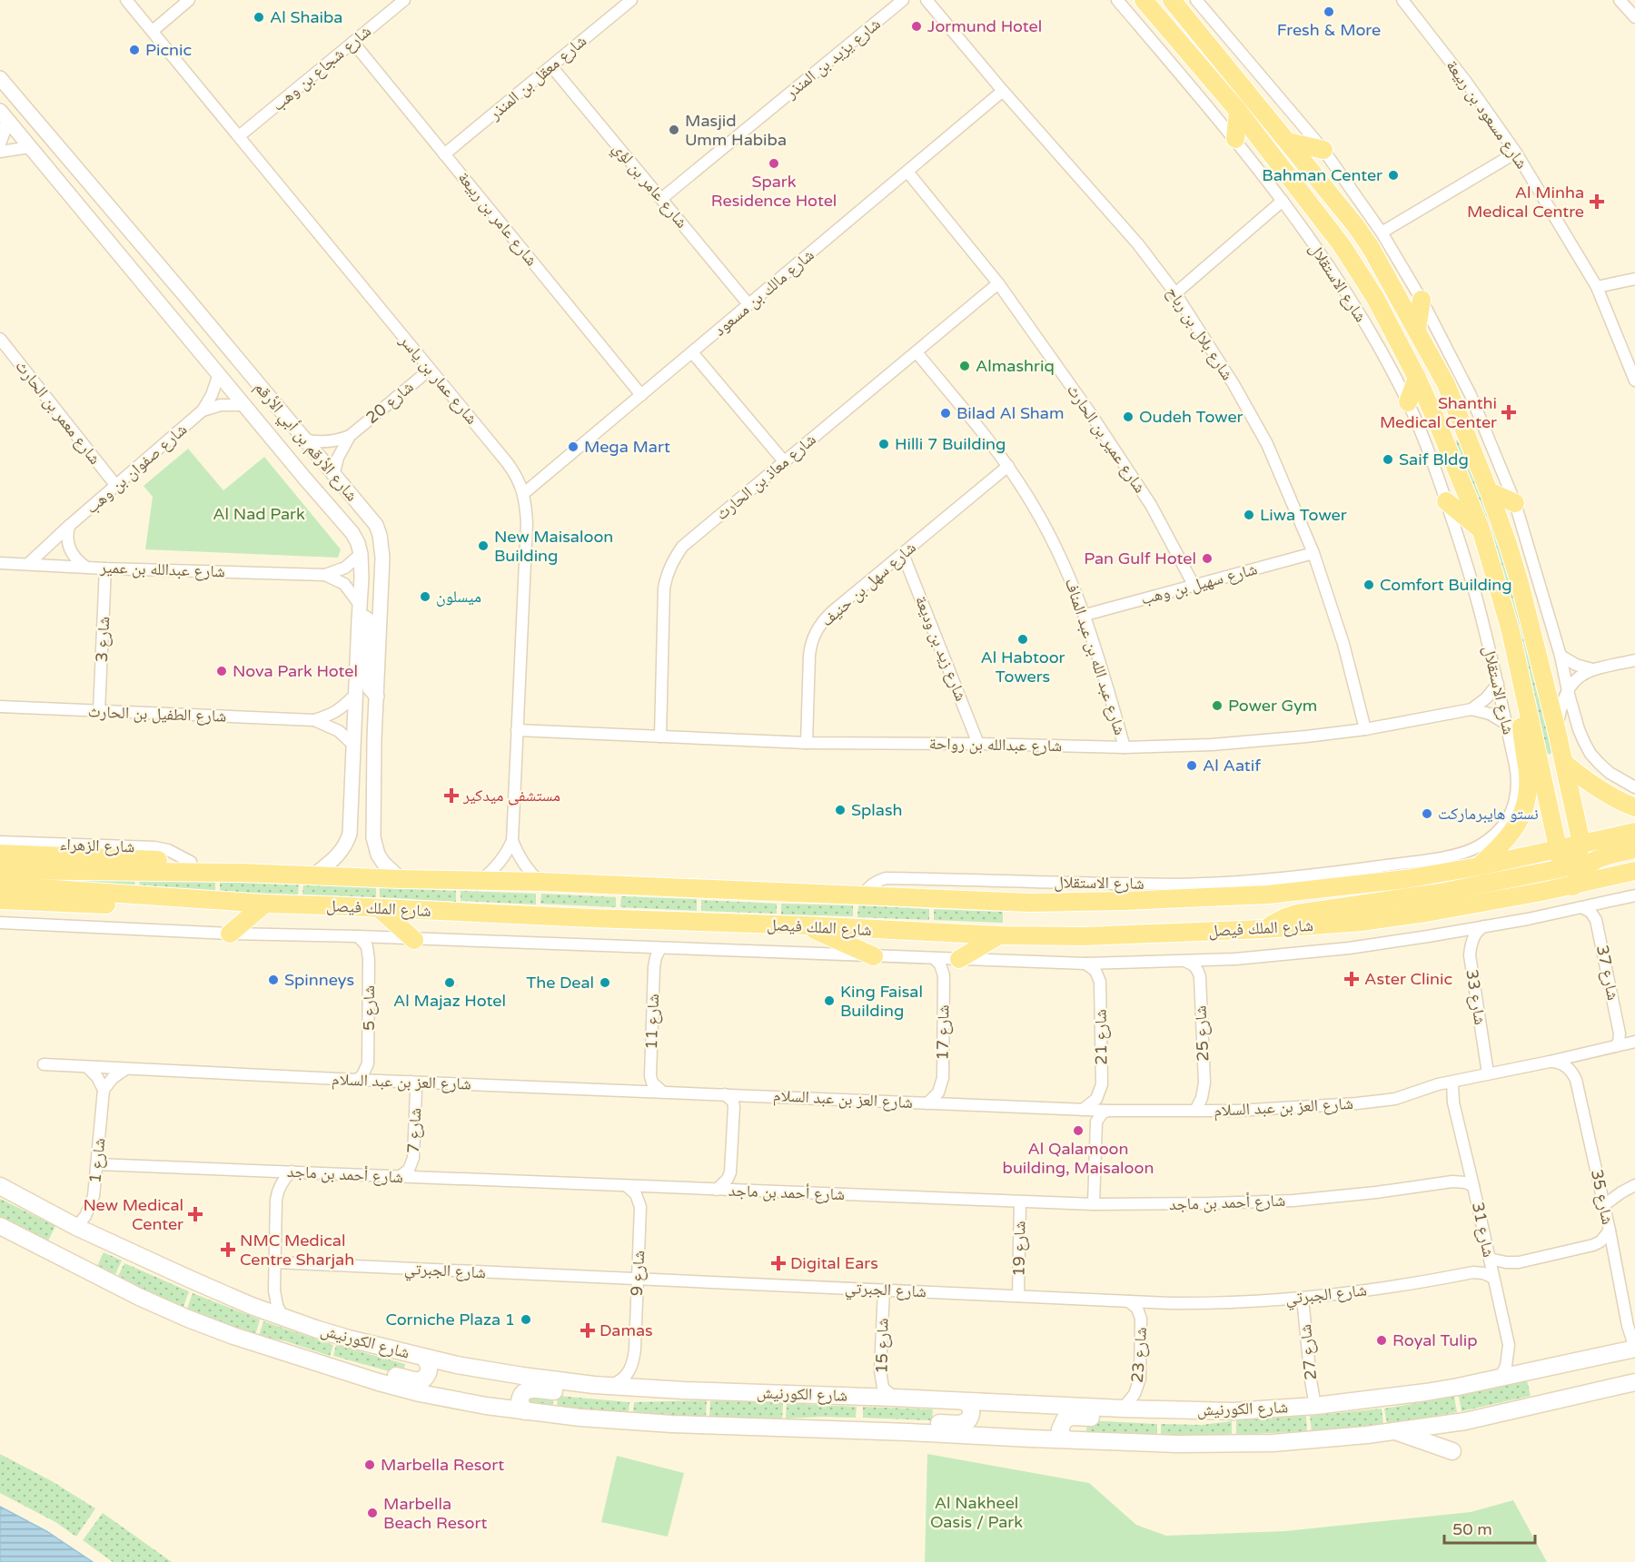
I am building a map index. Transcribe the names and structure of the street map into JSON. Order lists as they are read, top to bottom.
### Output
{
  "streets": {
    "main road": ["شارع الاستقلال", "شارع الملك فيصل", "شارع الكورنيش"],
    "street": [
      "شارع يزيد بن المنذر",
      "شارع شجاع بن وهب",
      "شارع معقل بن المنذر",
      "شارع مسعود بن ربيعة",
      "شارع عامر بن لؤي",
      "شارع عامر بن ربيعة",
      "شارع مالك بن مسعود",
      "شارع بلال بن رباح",
      "شارع عمار بن ياسر",
      "شارع 20",
      "شارع معمر بن الحارث",
      "شارع عمير بن الحارث",
      "شارع الأرقم بن أبي الأرقم",
      "شارع صفوان بن وهب",
      "شارع معاذ بن الحارث",
      "شارع عبدالله بن عمير",
      "شارع سهل بن حنيف",
      "شارع سهيل بن وهب",
      "شارع 3",
      "شارع زيد بن وديعة",
      "شارع عبد الله بن عبد المناف",
      "شارع الطفيل بن الحارث",
      "شارع عبدالله بن رواحة",
      "شارع الزهراء",
      "شارع 37",
      "شارع 33",
      "شارع 5",
      "شارع 11",
      "شارع 17",
      "شارع 25",
      "شارع 21",
      "شارع العز بن عبد السلام",
      "شارع 7",
      "شارع 1",
      "شارع أحمد بن ماجد",
      "شارع 35",
      "شارع 31",
      "شارع 19",
      "شارع الجبرتي",
      "شارع 9",
      "شارع 15",
      "شارع 27",
      "شارع 23"
    ]
  },
  "crossings": [
    ["شارع يزيد بن المنذر", "شارع عامر بن لؤي"],
    ["شارع شجاع بن وهب", "شارع عامر بن ربيعة"],
    ["شارع شجاع بن وهب", "شارع عمار بن ياسر"],
    ["شارع معقل بن المنذر", "شارع عامر بن لؤي"],
    ["شارع معقل بن المنذر", "شارع عامر بن ربيعة"],
    ["شارع عامر بن لؤي", "شارع مالك بن مسعود"],
    ["شارع عامر بن ربيعة", "شارع مالك بن مسعود"],
    ["شارع الاستقلال", "شارع الملك فيصل"],
    ["شارع مالك بن مسعود", "شارع بلال بن رباح"],
    ["شارع مالك بن مسعود", "شارع عمار بن ياسر"],
    ["شارع مالك بن مسعود", "شارع عمير بن الحارث"],
    ["شارع بلال بن رباح", "شارع سهيل بن وهب"],
    ["شارع بلال بن رباح", "شارع عبدالله بن رواحة"],
    ["شارع عمار بن ياسر", "شارع 20"],
    ["شارع عمار بن ياسر", "شارع عبدالله بن رواحة"],
    ["شارع عمار بن ياسر", "شارع الملك فيصل"],
    ["شارع 20", "شارع الأرقم بن أبي الأرقم"],
    ["شارع معمر بن الحارث", "شارع صفوان بن وهب"],
    ["شارع عمير بن الحارث", "شارع معاذ بن الحارث"],
    ["شارع عمير بن الحارث", "شارع سهيل بن وهب"],
    ["شارع الأرقم بن أبي الأرقم", "شارع صفوان بن وهب"],
    ["شارع الأرقم بن أبي الأرقم", "شارع عبدالله بن عمير"],
    ["شارع الأرقم بن أبي الأرقم", "شارع الطفيل بن الحارث"],
    ["شارع الأرقم بن أبي الأرقم", "شارع الملك فيصل"],
    ["شارع صفوان بن وهب", "شارع عبدالله بن عمير"],
    ["شارع معاذ بن الحارث", "شارع عبد الله بن عبد المناف"],
    ["شارع معاذ بن الحارث", "شارع عبدالله بن رواحة"],
    ["شارع عبدالله بن عمير", "شارع 3"],
    ["شارع سهل بن حنيف", "شارع زيد بن وديعة"],
    ["شارع سهل بن حنيف", "شارع عبد الله بن عبد المناف"],
    ["شارع سهل بن حنيف", "شارع عبدالله بن رواحة"],
    ["شارع سهيل بن وهب", "شارع عبد الله بن عبد المناف"],
    ["شارع 3", "شارع الطفيل بن الحارث"],
    ["شارع زيد بن وديعة", "شارع عبدالله بن رواحة"],
    ["شارع عبد الله بن عبد المناف", "شارع عبدالله بن رواحة"],
    ["شارع الملك فيصل", "شارع 37"],
    ["شارع الملك فيصل", "شارع 33"],
    ["شارع الملك فيصل", "شارع 5"],
    ["شارع الملك فيصل", "شارع 11"],
    ["شارع الملك فيصل", "شارع 17"],
    ["شارع الملك فيصل", "شارع 25"],
    ["شارع الملك فيصل", "شارع 21"],
    ["شارع 37", "شارع العز بن عبد السلام"],
    ["شارع 33", "شارع العز بن عبد السلام"],
    ["شارع 5", "شارع العز بن عبد السلام"],
    ["شارع 11", "شارع العز بن عبد السلام"],
    ["شارع 17", "شارع العز بن عبد السلام"],
    ["شارع 25", "شارع العز بن عبد السلام"],
    ["شارع 21", "شارع العز بن عبد السلام"],
    ["شارع العز بن عبد السلام", "شارع 7"],
    ["شارع العز بن عبد السلام", "شارع 35"],
    ["شارع العز بن عبد السلام", "شارع 31"],
    ["شارع 7", "شارع أحمد بن ماجد"],
    ["شارع 1", "شارع أحمد بن ماجد"],
    ["شارع 1", "شارع الكورنيش"],
    ["شارع أحمد بن ماجد", "شارع 31"],
    ["شارع أحمد بن ماجد", "شارع 19"],
    ["شارع أحمد بن ماجد", "شارع 9"],
    ["شارع 35", "شارع الكورنيش"],
    ["شارع 31", "شارع الجبرتي"],
    ["شارع 31", "شارع الكورنيش"],
    ["شارع 19", "شارع الجبرتي"],
    ["شارع الجبرتي", "شارع 9"],
    ["شارع الجبرتي", "شارع 15"],
    ["شارع الجبرتي", "شارع 27"],
    ["شارع الجبرتي", "شارع 23"],
    ["شارع 9", "شارع الكورنيش"],
    ["شارع الكورنيش", "شارع 15"],
    ["شارع الكورنيش", "شارع 27"],
    ["شارع الكورنيش", "شارع 23"]
  ],
  "parks": ["Al Nad Park", "Al Nakheel Oasis / Park"],
  "places": {
    "other": [
      "Fresh & More",
      "Al Shaiba",
      "Jormund Hotel",
      "Picnic",
      "Masjid Umm Habiba",
      "Spark Residence Hotel",
      "Bahman Center",
      "Almashriq",
      "Bilad Al Sham",
      "Oudeh Tower",
      "Hilli 7 Building",
      "Mega Mart",
      "Saif Bldg",
      "Liwa Tower",
      "New Maisaloon Building",
      "Pan Gulf Hotel",
      "Comfort Building",
      "ميسلون",
      "Al Habtoor Towers",
      "Nova Park Hotel",
      "Power Gym",
      "Al Aatif",
      "Splash",
      "نستو هايبرماركت",
      "Spinneys",
      "Al Majaz Hotel",
      "The Deal",
      "King Faisal Building",
      "Al Qalamoon building, Maisaloon",
      "Corniche Plaza 1",
      "Royal Tulip",
      "Marbella Resort",
      "Marbella Beach Resort"
    ],
    "health": [
      "Al Minha Medical Centre",
      "Shanthi Medical Center",
      "مستشفى ميدكير",
      "Aster Clinic",
      "New Medical Center",
      "NMC Medical Centre Sharjah",
      "Digital Ears",
      "Damas"
    ]
  },
  "scale_bar": "50 m"
}
